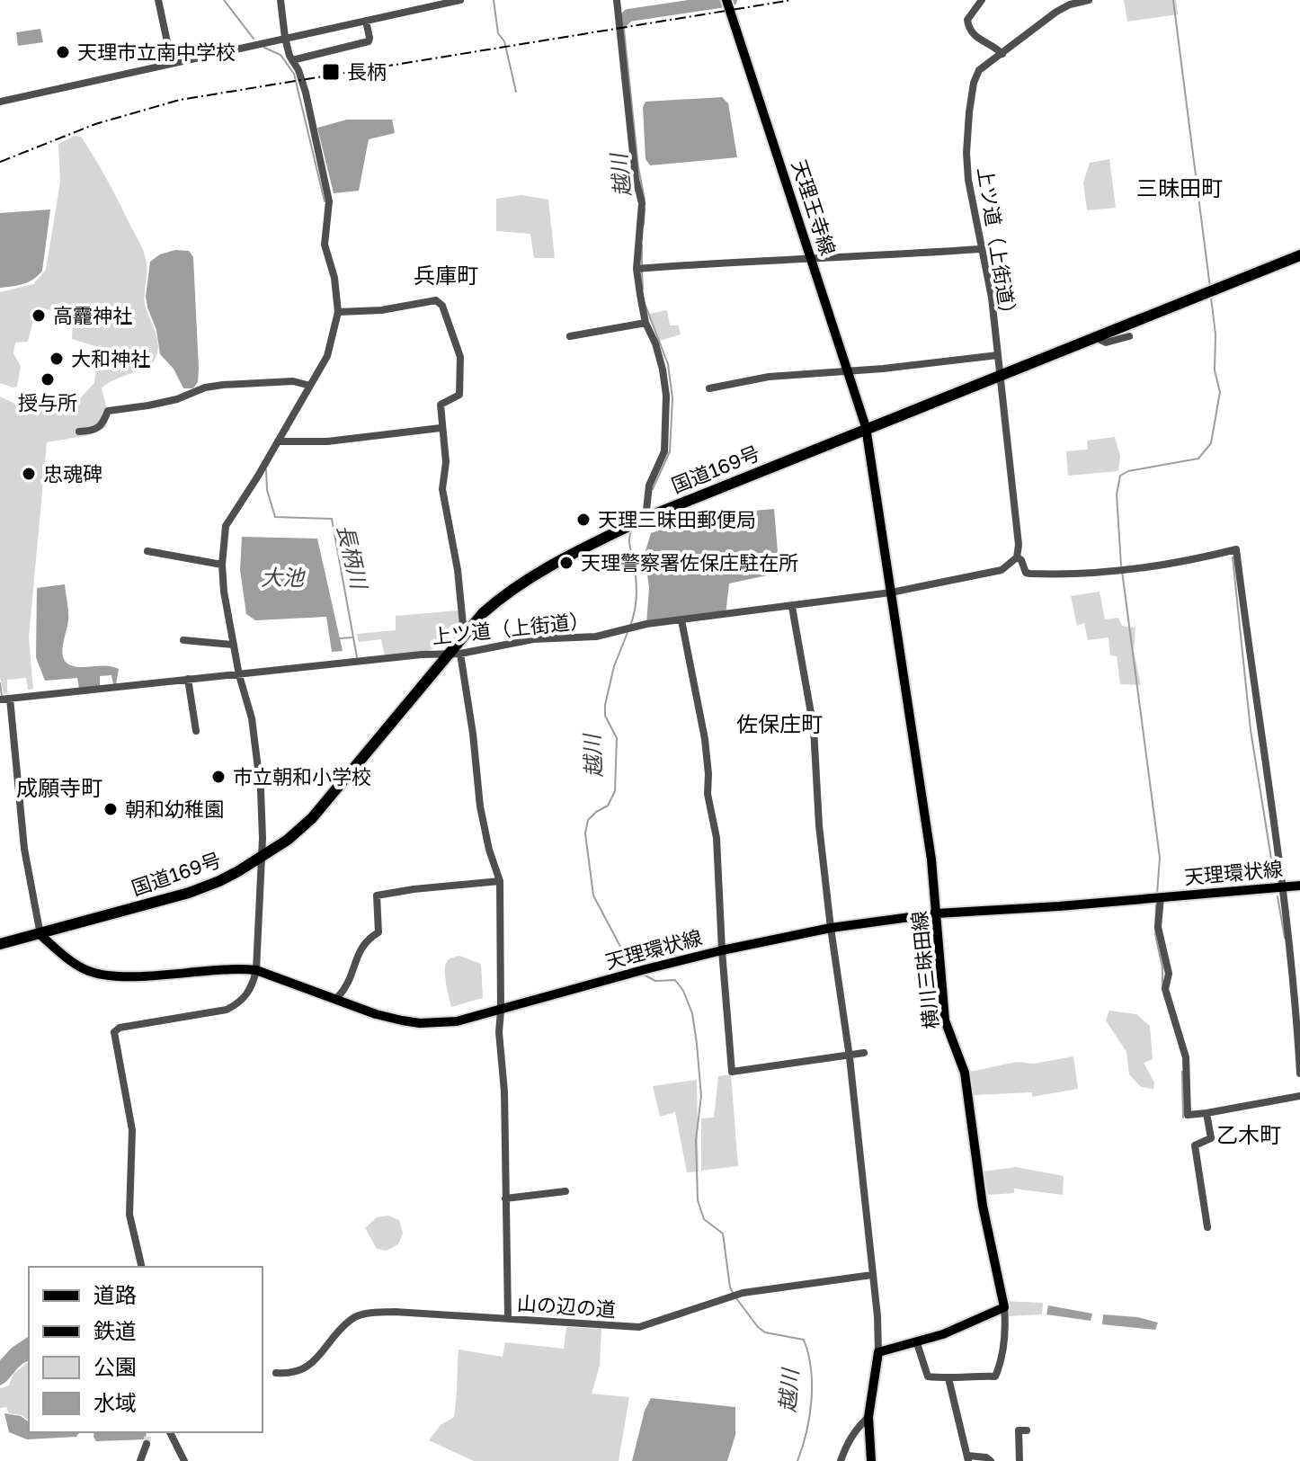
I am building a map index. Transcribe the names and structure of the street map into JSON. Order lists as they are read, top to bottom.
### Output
{
  "streets": {
    "highway": ["国道169号"],
    "main road": ["天理王寺線", "天理環状線", "横川三昧田線"],
    "street": ["上ツ道（上街道）", "山の辺の道"]
  },
  "crossings": [
    ["天理王寺線", "国道169号"],
    ["天理王寺線", "横川三昧田線"],
    ["上ツ道（上街道）", "国道169号"],
    ["上ツ道（上街道）", "横川三昧田線"],
    ["国道169号", "天理環状線"],
    ["国道169号", "横川三昧田線"],
    ["天理環状線", "横川三昧田線"]
  ],
  "districts": [
    "三昧田町",
    "兵庫町",
    "佐保庄町",
    "成願寺町",
    "乙木町"
  ],
  "water": ["越川", "長柄川", "大池"],
  "places": {
    "other": [
      "天理市立南中学校",
      "高龗神社",
      "大和神社",
      "授与所",
      "忠魂碑",
      "天理三昧田郵便局",
      "天理警察署佐保庄駐在所",
      "市立朝和小学校",
      "朝和幼稚園"
    ],
    "transit": ["長柄"]
  },
  "legend": [
    "道路",
    "鉄道",
    "公園",
    "水域"
  ]
}
